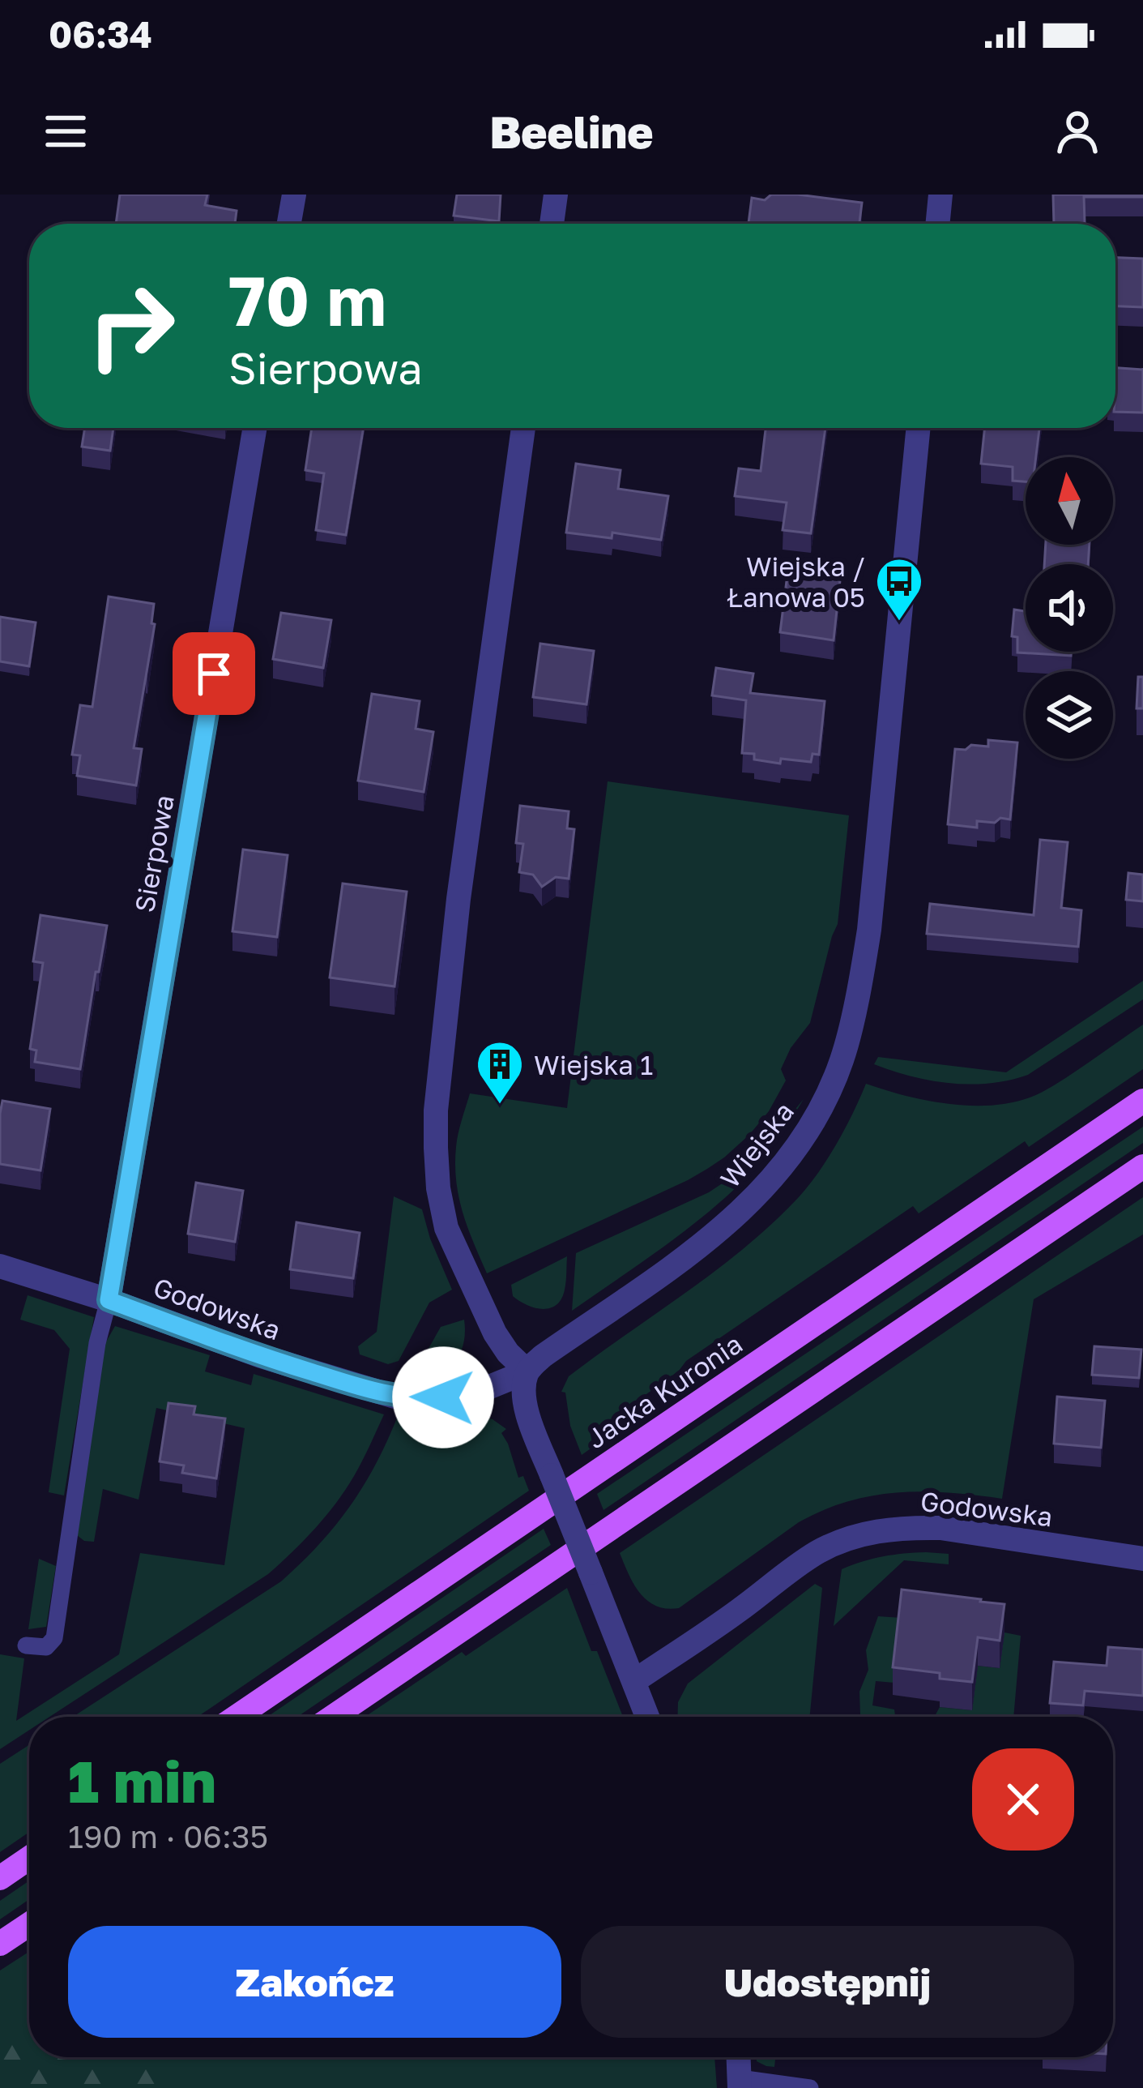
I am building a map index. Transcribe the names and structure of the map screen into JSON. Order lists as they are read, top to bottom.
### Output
{
  "streets": {
    "main road": ["Jacka Kuronia"],
    "street": ["Sierpowa", "Wiejska", "Godowska"]
  },
  "crossings": [
    ["Sierpowa", "Godowska"],
    ["Wiejska", "Godowska"]
  ],
  "places": {
    "bus stop": ["Wiejska / Łanowa 05"],
    "building": ["Wiejska 1"]
  },
  "north": "top",
  "page": {
    "status": "06:34",
    "header": "Beeline",
    "turn": ["70 m", "Sierpowa"],
    "heading": ["1 min", "190 m · 06:35"],
    "buttons": ["Zakończ", "Udostępnij"]
  }
}
